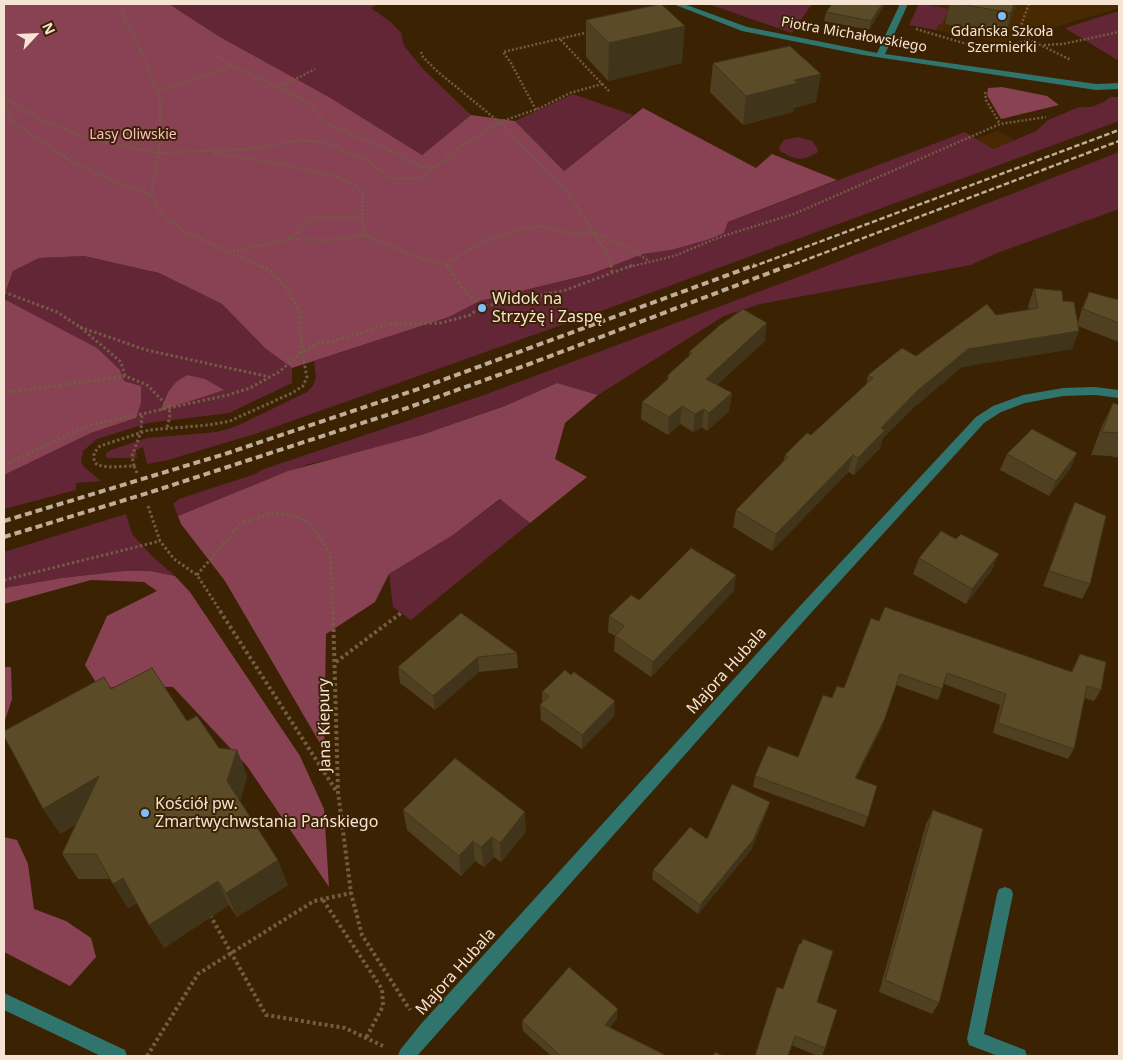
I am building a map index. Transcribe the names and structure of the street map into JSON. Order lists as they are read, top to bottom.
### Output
{
  "streets": {
    "street": ["Piotra Michałowskiego", "Majora Hubala"],
    "path": ["Jana Kiepury"]
  },
  "crossings": [
    ["Majora Hubala", "Jana Kiepury"]
  ],
  "parks": ["Lasy Oliwskie"],
  "places": ["Gdańska Szkoła Szermierki", "Widok na Strzyżę i Zaspę", "Kościół pw. Zmartwychwstania Pańskiego"],
  "north": "top right"
}
